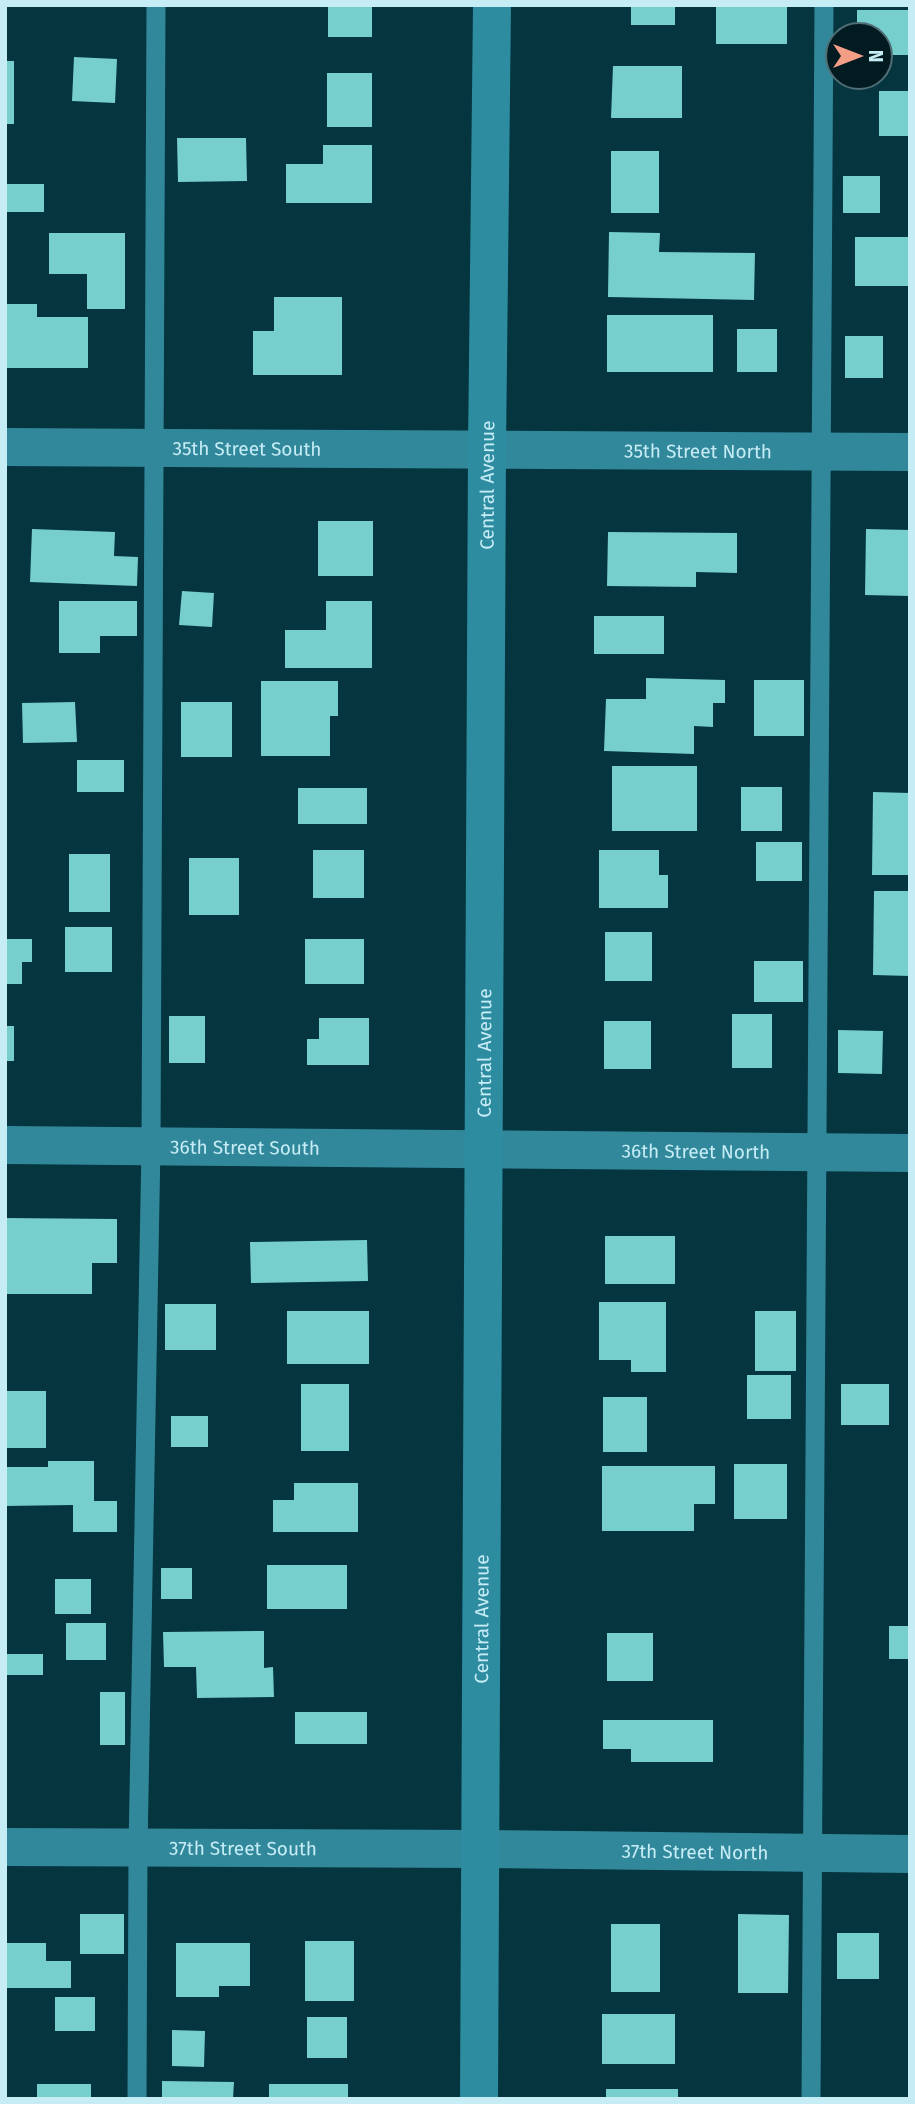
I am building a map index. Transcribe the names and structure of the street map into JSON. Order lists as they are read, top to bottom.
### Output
{
  "streets": {
    "street": [
      "35th Street South",
      "35th Street North",
      "Central Avenue",
      "36th Street South",
      "36th Street North",
      "37th Street South",
      "37th Street North"
    ]
  },
  "crossings": [
    ["35th Street South", "35th Street North"],
    ["35th Street South", "Central Avenue"],
    ["35th Street North", "Central Avenue"],
    ["Central Avenue", "36th Street South"],
    ["Central Avenue", "36th Street North"],
    ["Central Avenue", "37th Street South"],
    ["Central Avenue", "37th Street North"],
    ["36th Street South", "36th Street North"],
    ["37th Street South", "37th Street North"]
  ],
  "north": "right"
}
